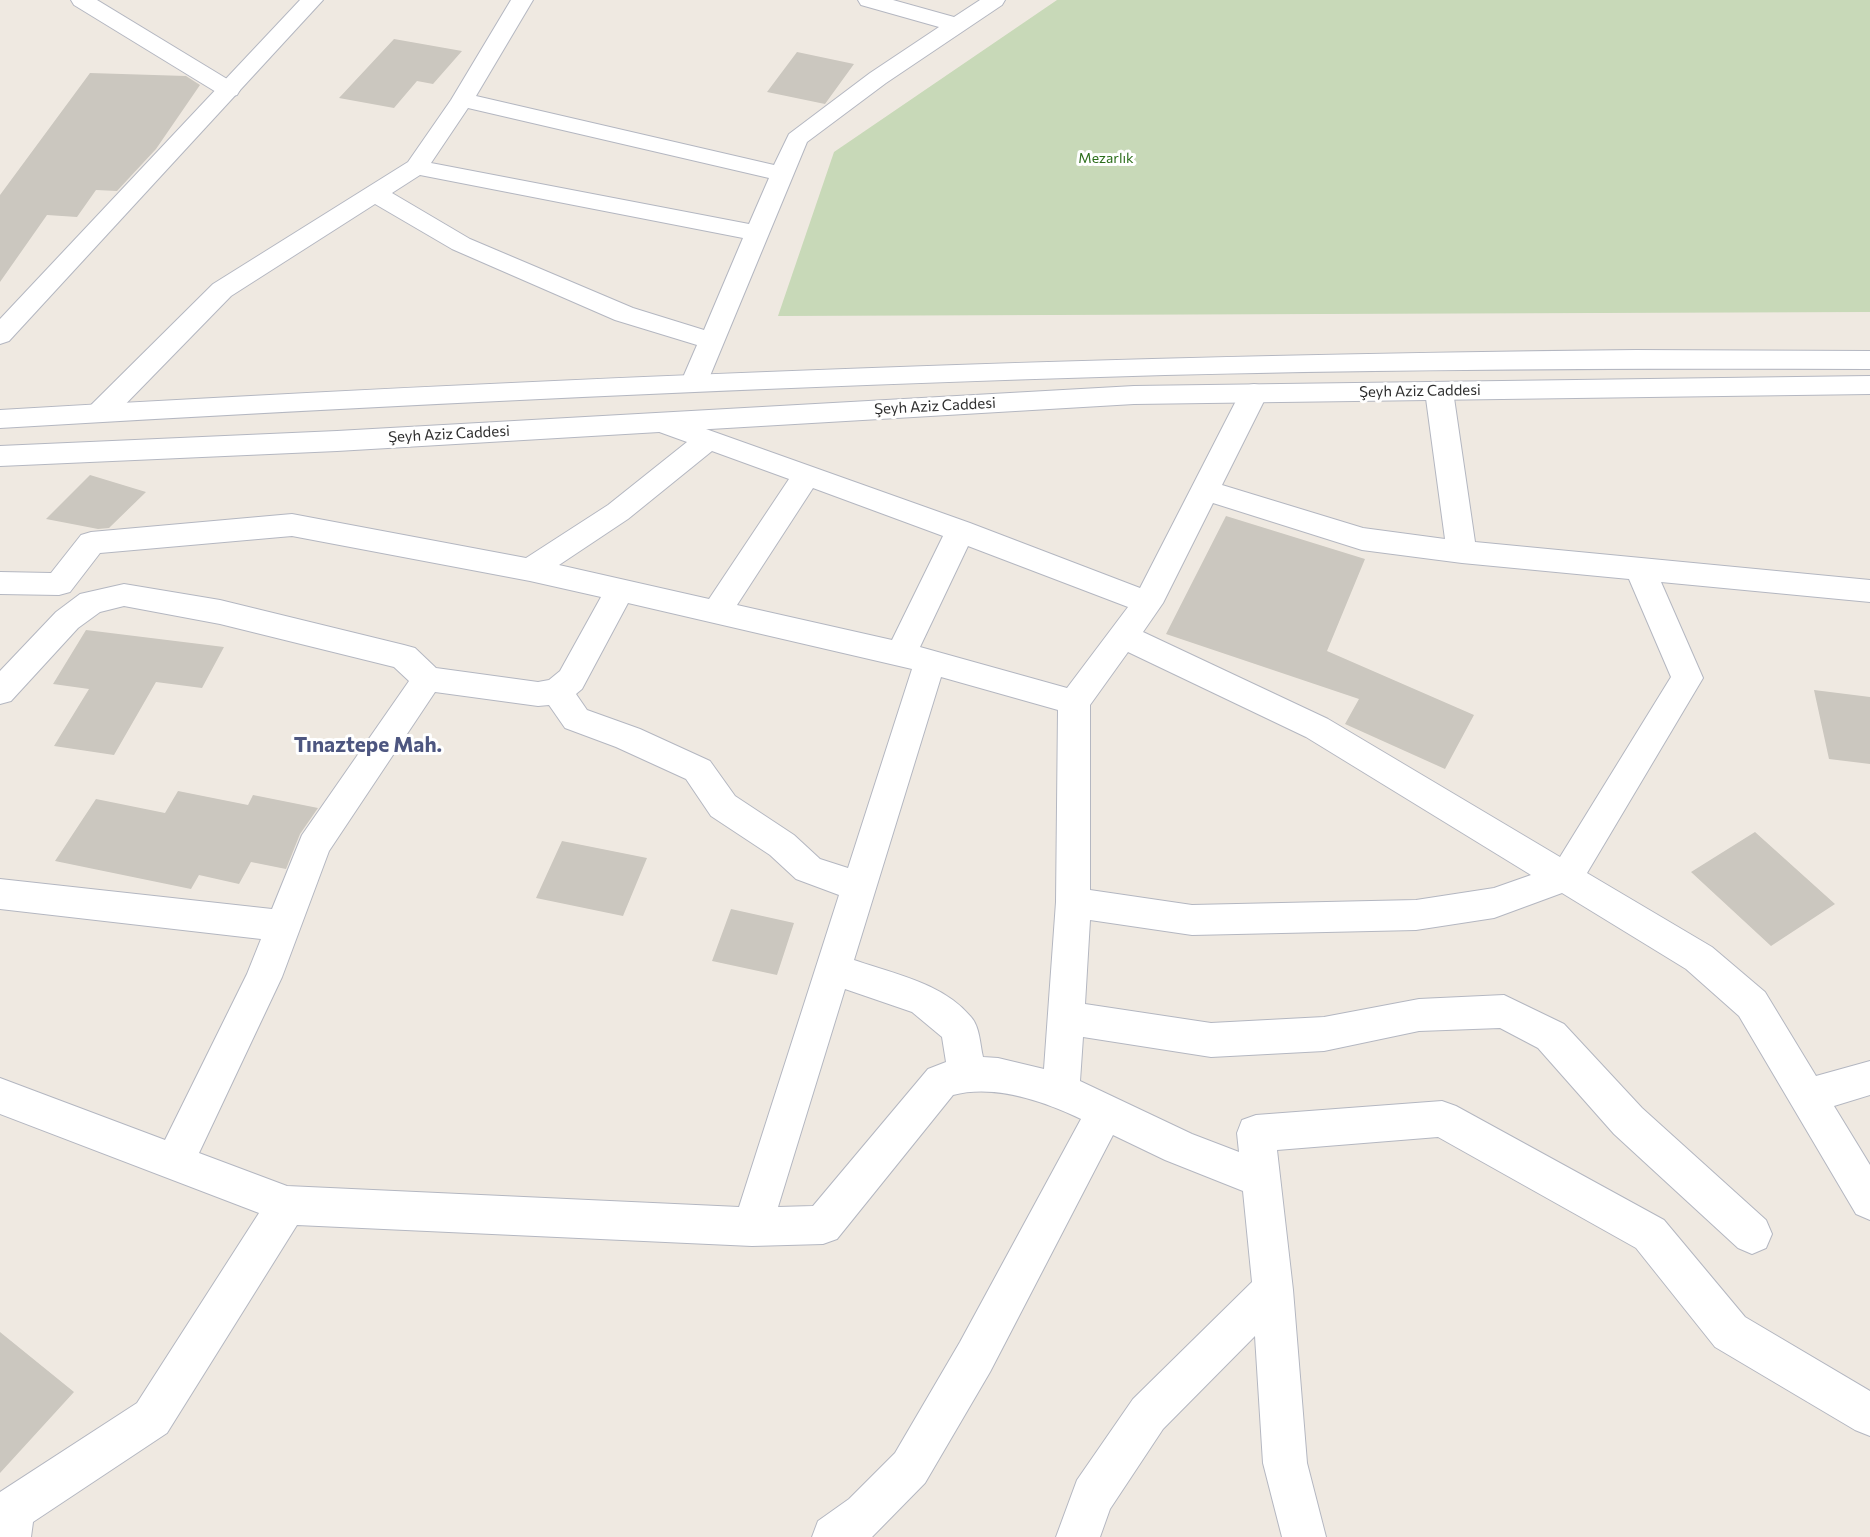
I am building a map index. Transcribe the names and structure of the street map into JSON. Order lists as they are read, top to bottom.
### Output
{
  "streets": {
    "street": ["Şeyh Aziz Caddesi"]
  },
  "districts": ["Tınaztepe Mah."],
  "parks": ["Mezarlık"]
}
